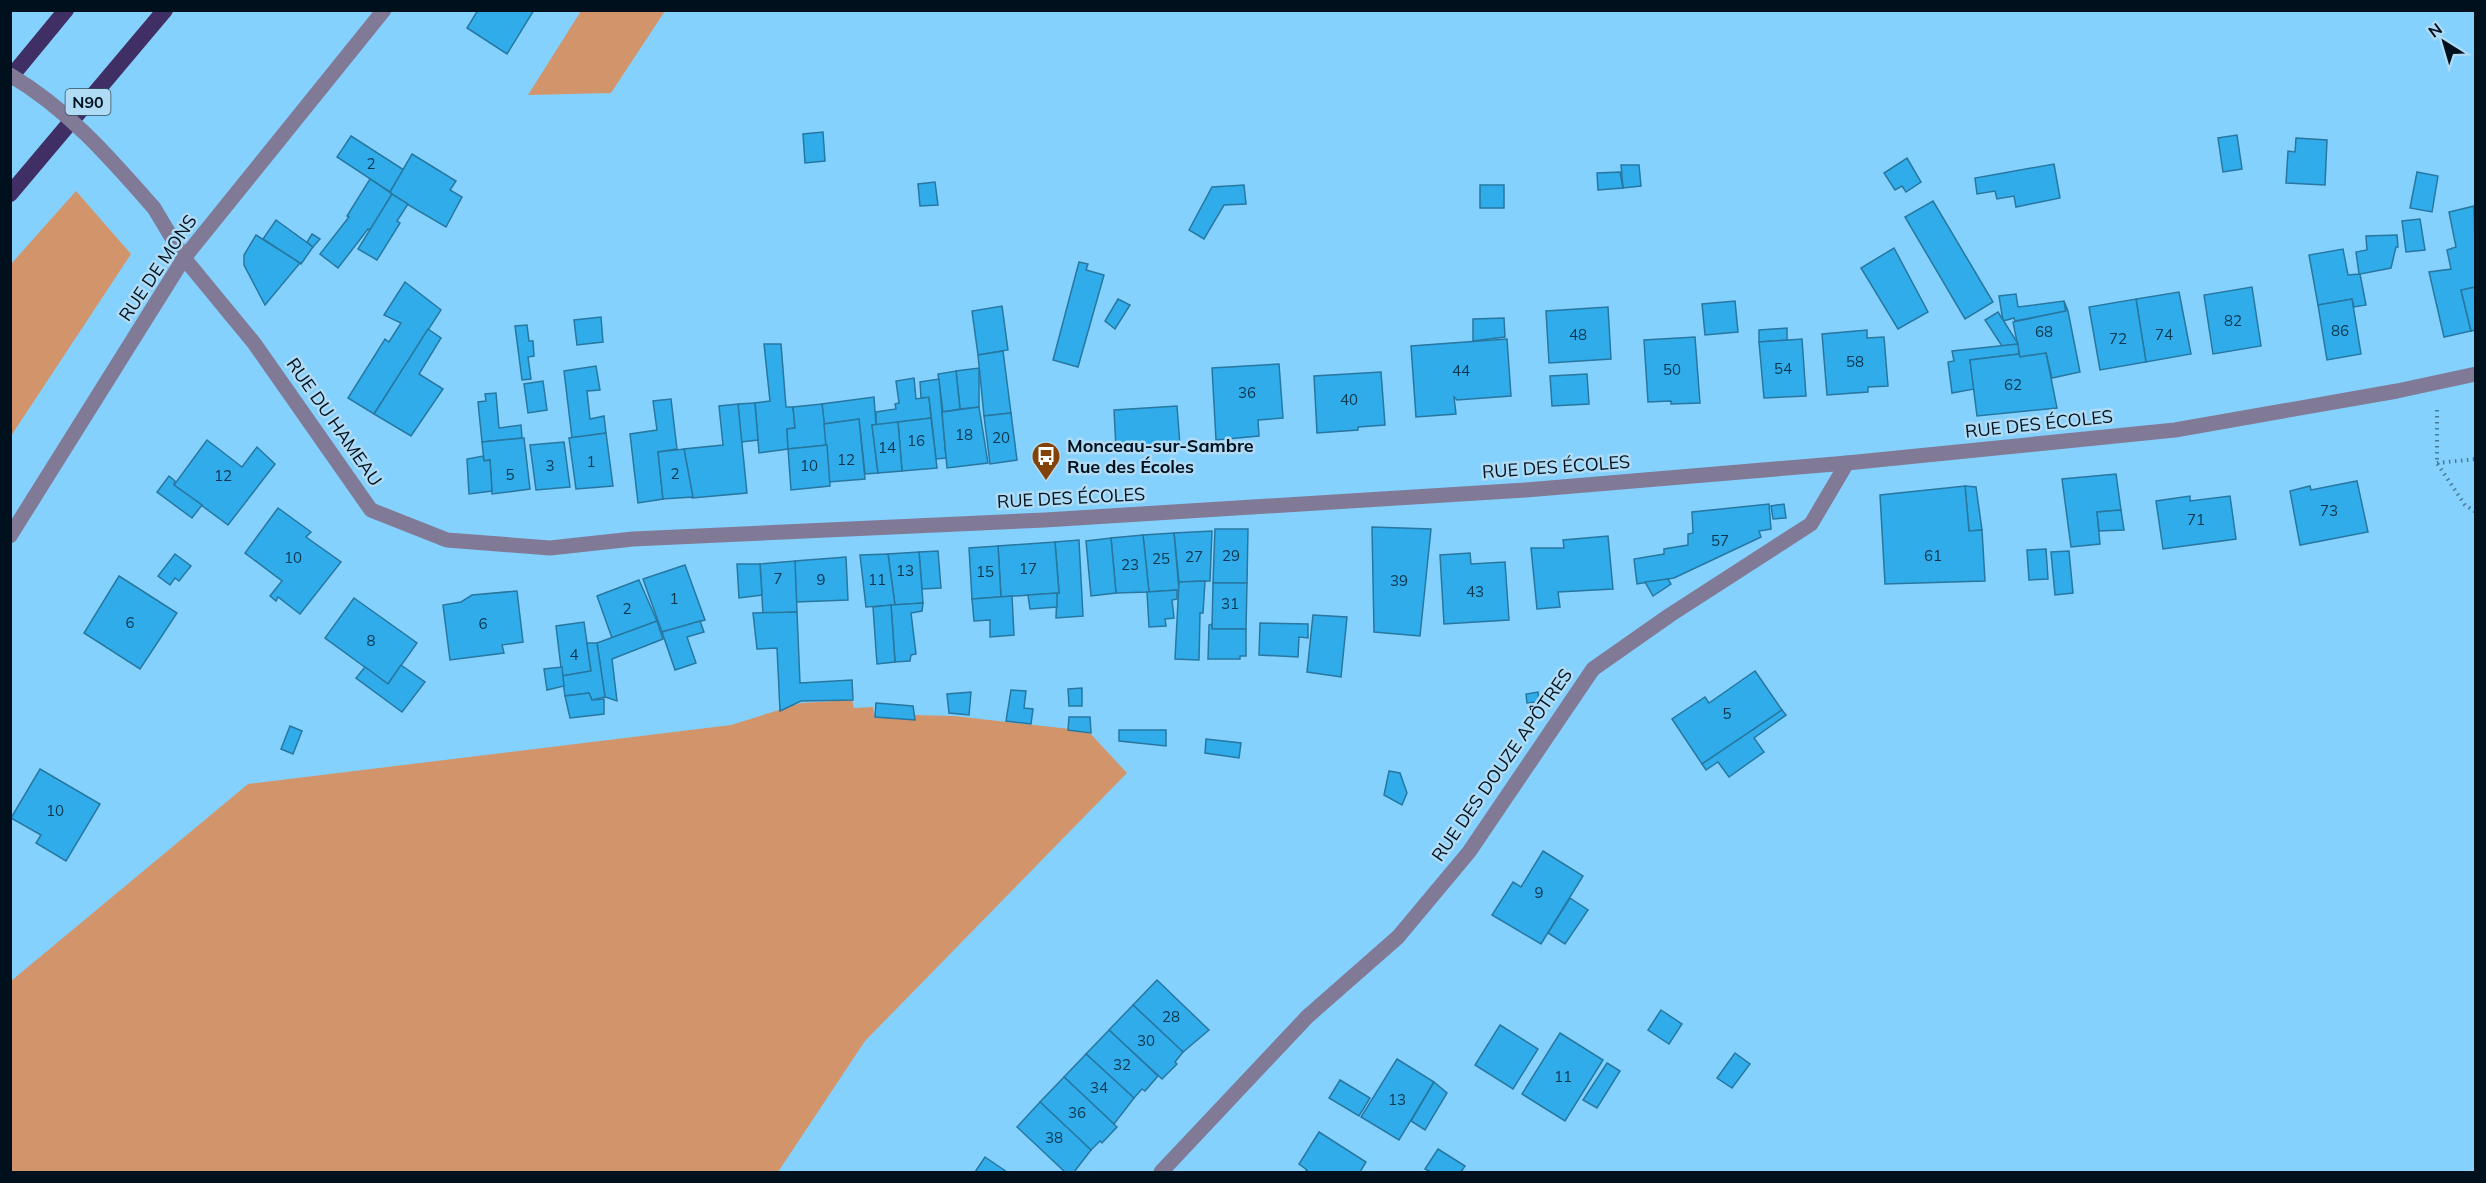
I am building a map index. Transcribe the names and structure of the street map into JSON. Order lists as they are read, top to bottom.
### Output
{
  "streets": {
    "highway": ["N90"],
    "street": [
      "RUE DE MONS",
      "RUE DU HAMEAU",
      "RUE DES ÉCOLES",
      "RUE DES DOUZE APÔTRES"
    ]
  },
  "crossings": [
    ["RUE DE MONS", "RUE DU HAMEAU"],
    ["RUE DU HAMEAU", "RUE DES ÉCOLES"],
    ["RUE DES ÉCOLES", "RUE DES DOUZE APÔTRES"]
  ],
  "places": {
    "bus stop": ["Monceau-sur-Sambre Rue des Écoles"]
  },
  "house_numbers": [
    "2",
    "82",
    "86",
    "68",
    "48",
    "74",
    "72",
    "58",
    "54",
    "50",
    "44",
    "62",
    "36",
    "40",
    "18",
    "20",
    "16",
    "14",
    "12",
    "1",
    "3",
    "10",
    "2",
    "5",
    "12",
    "73",
    "71",
    "57",
    "29",
    "61",
    "27",
    "10",
    "25",
    "23",
    "17",
    "13",
    "15",
    "7",
    "9",
    "11",
    "39",
    "43",
    "1",
    "31",
    "2",
    "6",
    "6",
    "8",
    "4",
    "5",
    "10",
    "9",
    "28",
    "30",
    "32",
    "11",
    "34",
    "13",
    "36",
    "38"
  ],
  "north": "top left"
}
